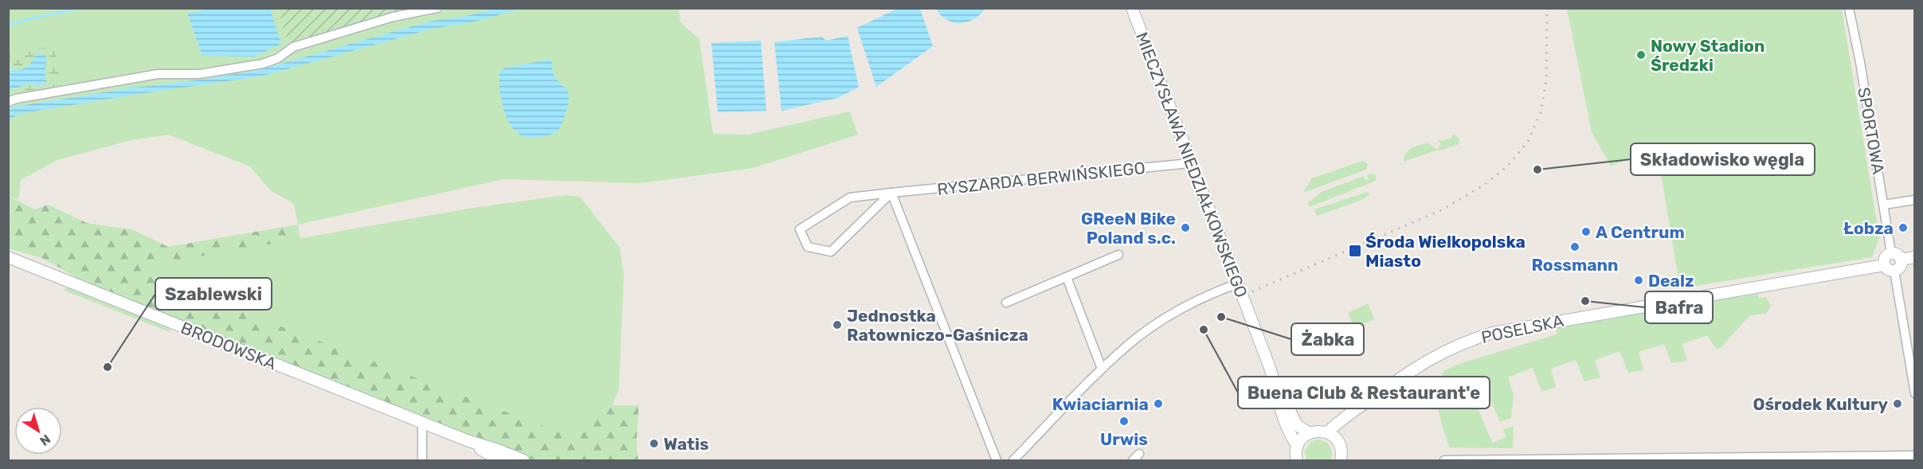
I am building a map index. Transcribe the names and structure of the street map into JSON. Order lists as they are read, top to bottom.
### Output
{
  "streets": {
    "street": [
      "SPORTOWA",
      "MIECZYSŁAWA NIEDZIAŁKOWSKIEGO",
      "RYSZARDA BERWIŃSKIEGO",
      "POSELSKA",
      "BRODOWSKA"
    ]
  },
  "crossings": [
    ["SPORTOWA", "POSELSKA"],
    ["MIECZYSŁAWA NIEDZIAŁKOWSKIEGO", "RYSZARDA BERWIŃSKIEGO"]
  ],
  "places": {
    "other": [
      "Nowy Stadion Średzki",
      "Składowisko węgla",
      "GReeN Bike Poland s.c.",
      "Łobza",
      "A Centrum",
      "Rossmann",
      "Dealz",
      "Bafra",
      "Żabka",
      "Jednostka Ratowniczo-Gaśnicza",
      "Buena Club & Restaurant'e",
      "Szablewski",
      "Kwiaciarnia",
      "Ośrodek Kultury",
      "Urwis",
      "Watis"
    ],
    "transit": ["Środa Wielkopolska Miasto"]
  },
  "north": "bottom right"
}
